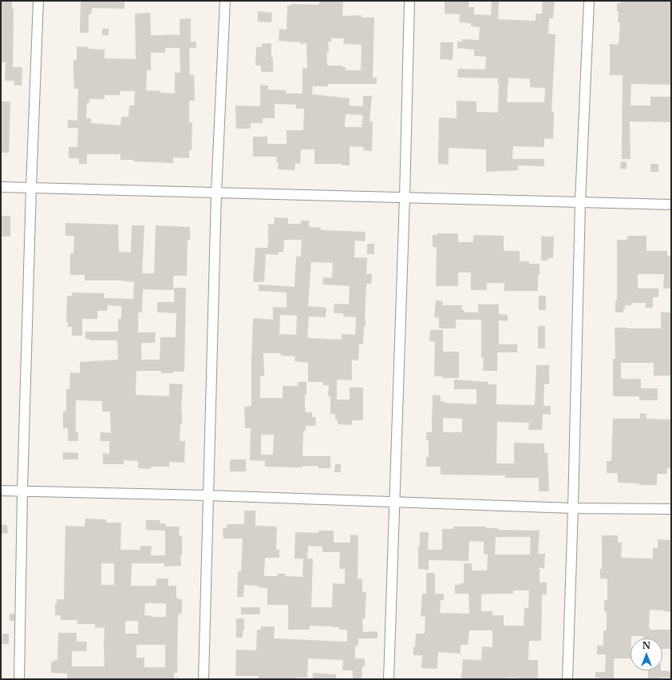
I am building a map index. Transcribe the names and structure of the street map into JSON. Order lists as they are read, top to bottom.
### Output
{
  "north": "top"
}
